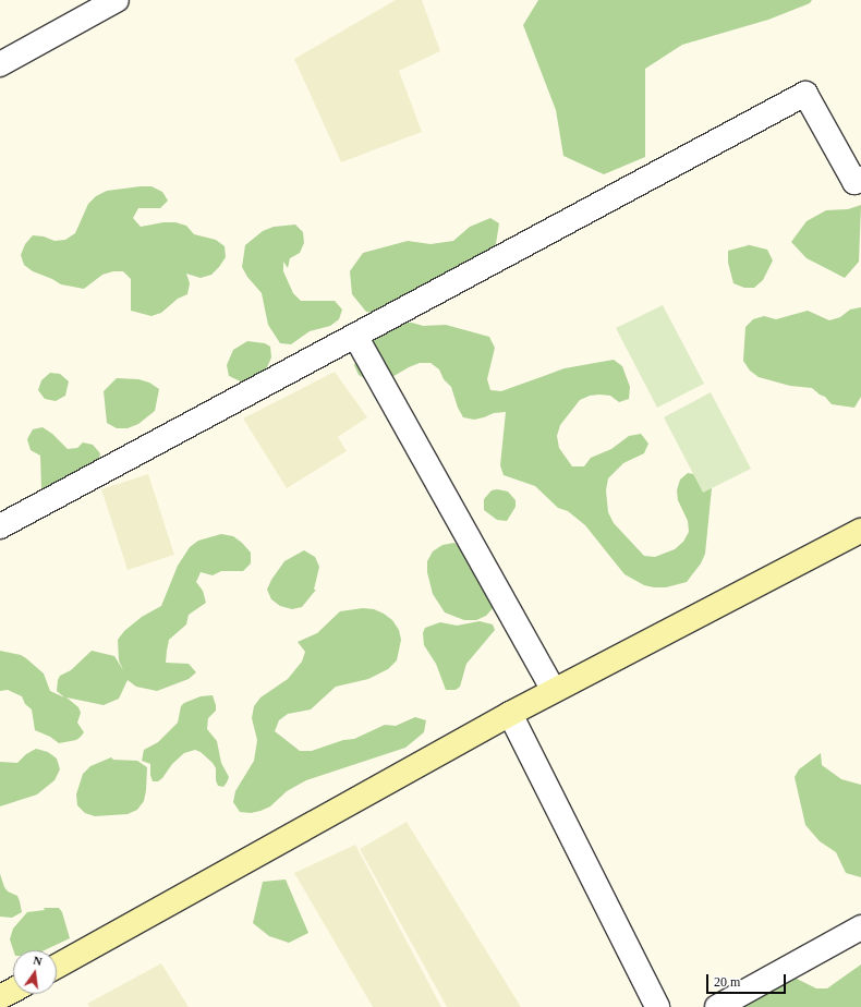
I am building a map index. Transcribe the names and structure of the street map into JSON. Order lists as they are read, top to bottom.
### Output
{
  "scale_bar": "20 m",
  "north": "top"
}
